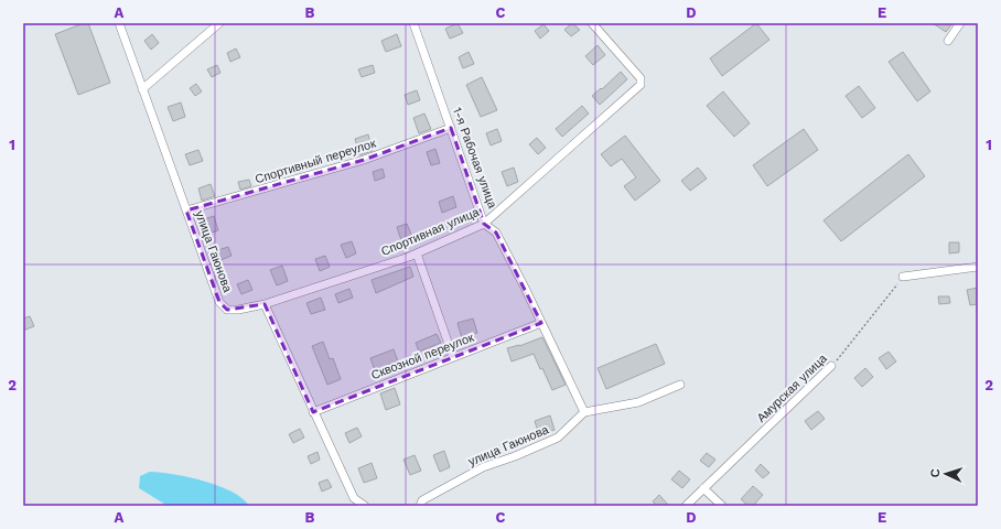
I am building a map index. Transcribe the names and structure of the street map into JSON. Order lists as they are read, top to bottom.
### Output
{
  "streets": {
    "street": [
      "1-я Рабочая улица",
      "Спортивный переулок",
      "Спортивная улица",
      "улица Гаюнова",
      "Сквозной переулок",
      "Амурская улица"
    ]
  },
  "crossings": [
    ["1-я Рабочая улица", "Спортивный переулок"],
    ["1-я Рабочая улица", "Спортивная улица"],
    ["1-я Рабочая улица", "улица Гаюнова"],
    ["1-я Рабочая улица", "Сквозной переулок"],
    ["Спортивный переулок", "улица Гаюнова"],
    ["Спортивная улица", "улица Гаюнова"]
  ],
  "north": "left",
  "grid": {
    "columns": [
      "A",
      "B",
      "C",
      "D",
      "E"
    ],
    "rows": ["1", "2"]
  }
}
